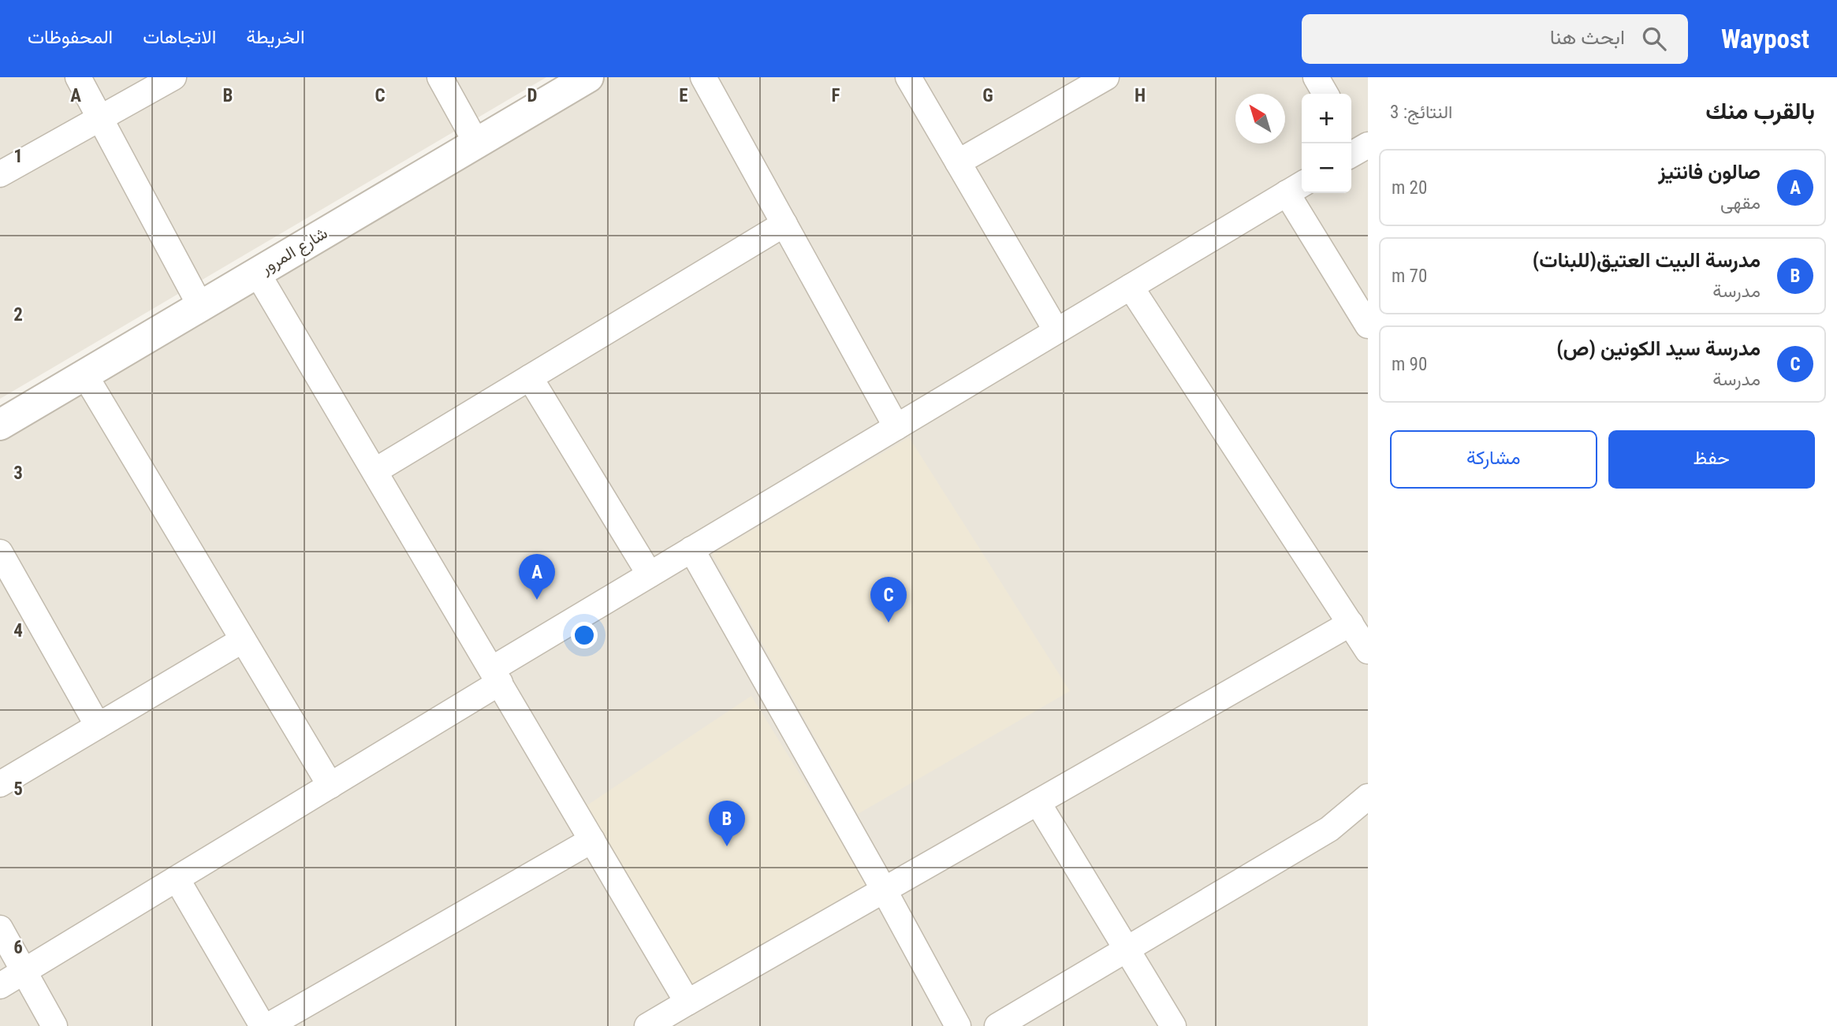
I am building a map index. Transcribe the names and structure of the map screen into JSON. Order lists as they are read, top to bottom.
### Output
{
  "streets": {
    "street": ["شارع المرور"]
  },
  "north": "top left",
  "page": {
    "header": "Waypost",
    "search": "ابحث هنا",
    "nav": ["الخريطة", "الاتجاهات", "المحفوظات"],
    "heading": ["بالقرب منك", "النتائج: 3"],
    "map_buttons": ["+", "−"],
    "list": [
      {
        "mark": "A",
        "name": "صالون فانتيز",
        "note": "مقهى",
        "value": "20 m"
      },
      {
        "mark": "B",
        "name": "مدرسة البيت العتيق(للبنات)",
        "note": "مدرسة",
        "value": "70 m"
      },
      {
        "mark": "C",
        "name": "مدرسة سيد الكونين (ص)",
        "note": "مدرسة",
        "value": "90 m"
      }
    ],
    "buttons": ["حفظ", "مشاركة"],
    "pins": ["A", "C", "B"]
  },
  "grid": {
    "columns": [
      "A",
      "B",
      "C",
      "D",
      "E",
      "F",
      "G",
      "H"
    ],
    "rows": [
      "1",
      "2",
      "3",
      "4",
      "5",
      "6"
    ]
  }
}
